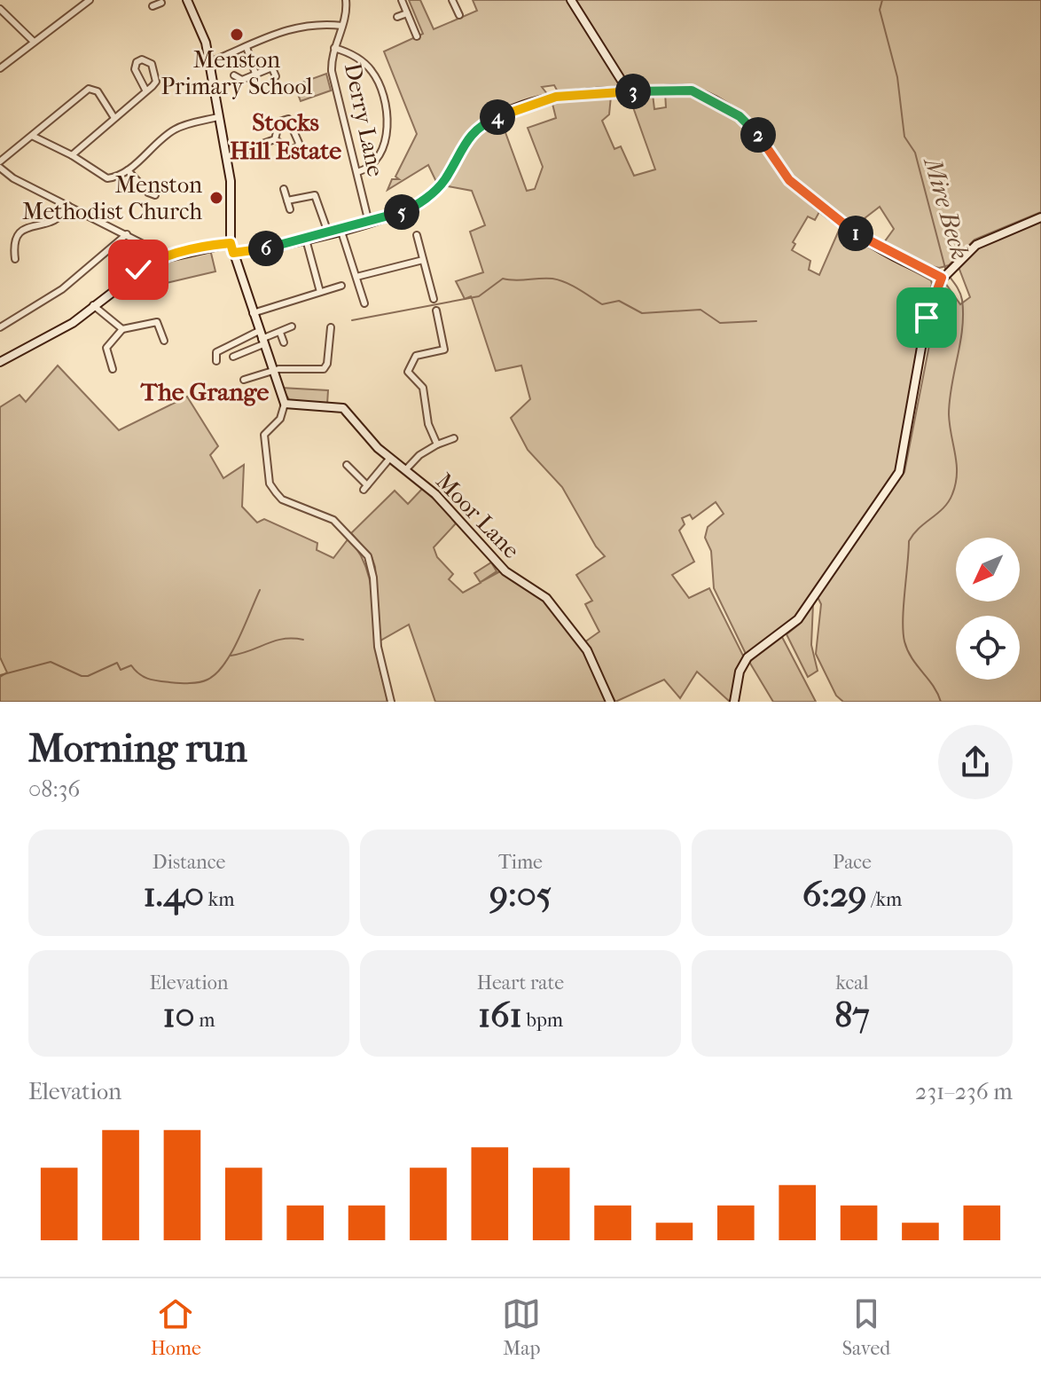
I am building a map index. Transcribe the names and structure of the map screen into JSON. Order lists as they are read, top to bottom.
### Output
{
  "streets": {
    "street": ["Derry Lane", "Moor Lane"]
  },
  "districts": ["Stocks Hill Estate", "The Grange"],
  "water": ["Mire Beck"],
  "places": ["Menston Primary School", "Menston Methodist Church"],
  "north": "bottom left",
  "page": {
    "pins": [
      "3",
      "4",
      "2",
      "5",
      "1",
      "6"
    ],
    "heading": ["Morning run", "08:36"],
    "stats": [
      ["Distance", "1.40 km"],
      ["Time", "9:05"],
      ["Pace", "6:29 /km"],
      ["Elevation", "10 m"],
      ["Heart rate", "161 bpm"],
      ["kcal", "87"]
    ],
    "chart": ["Elevation", "231–236 m"],
    "tabs": ["Home", "Map", "Saved"]
  }
}
